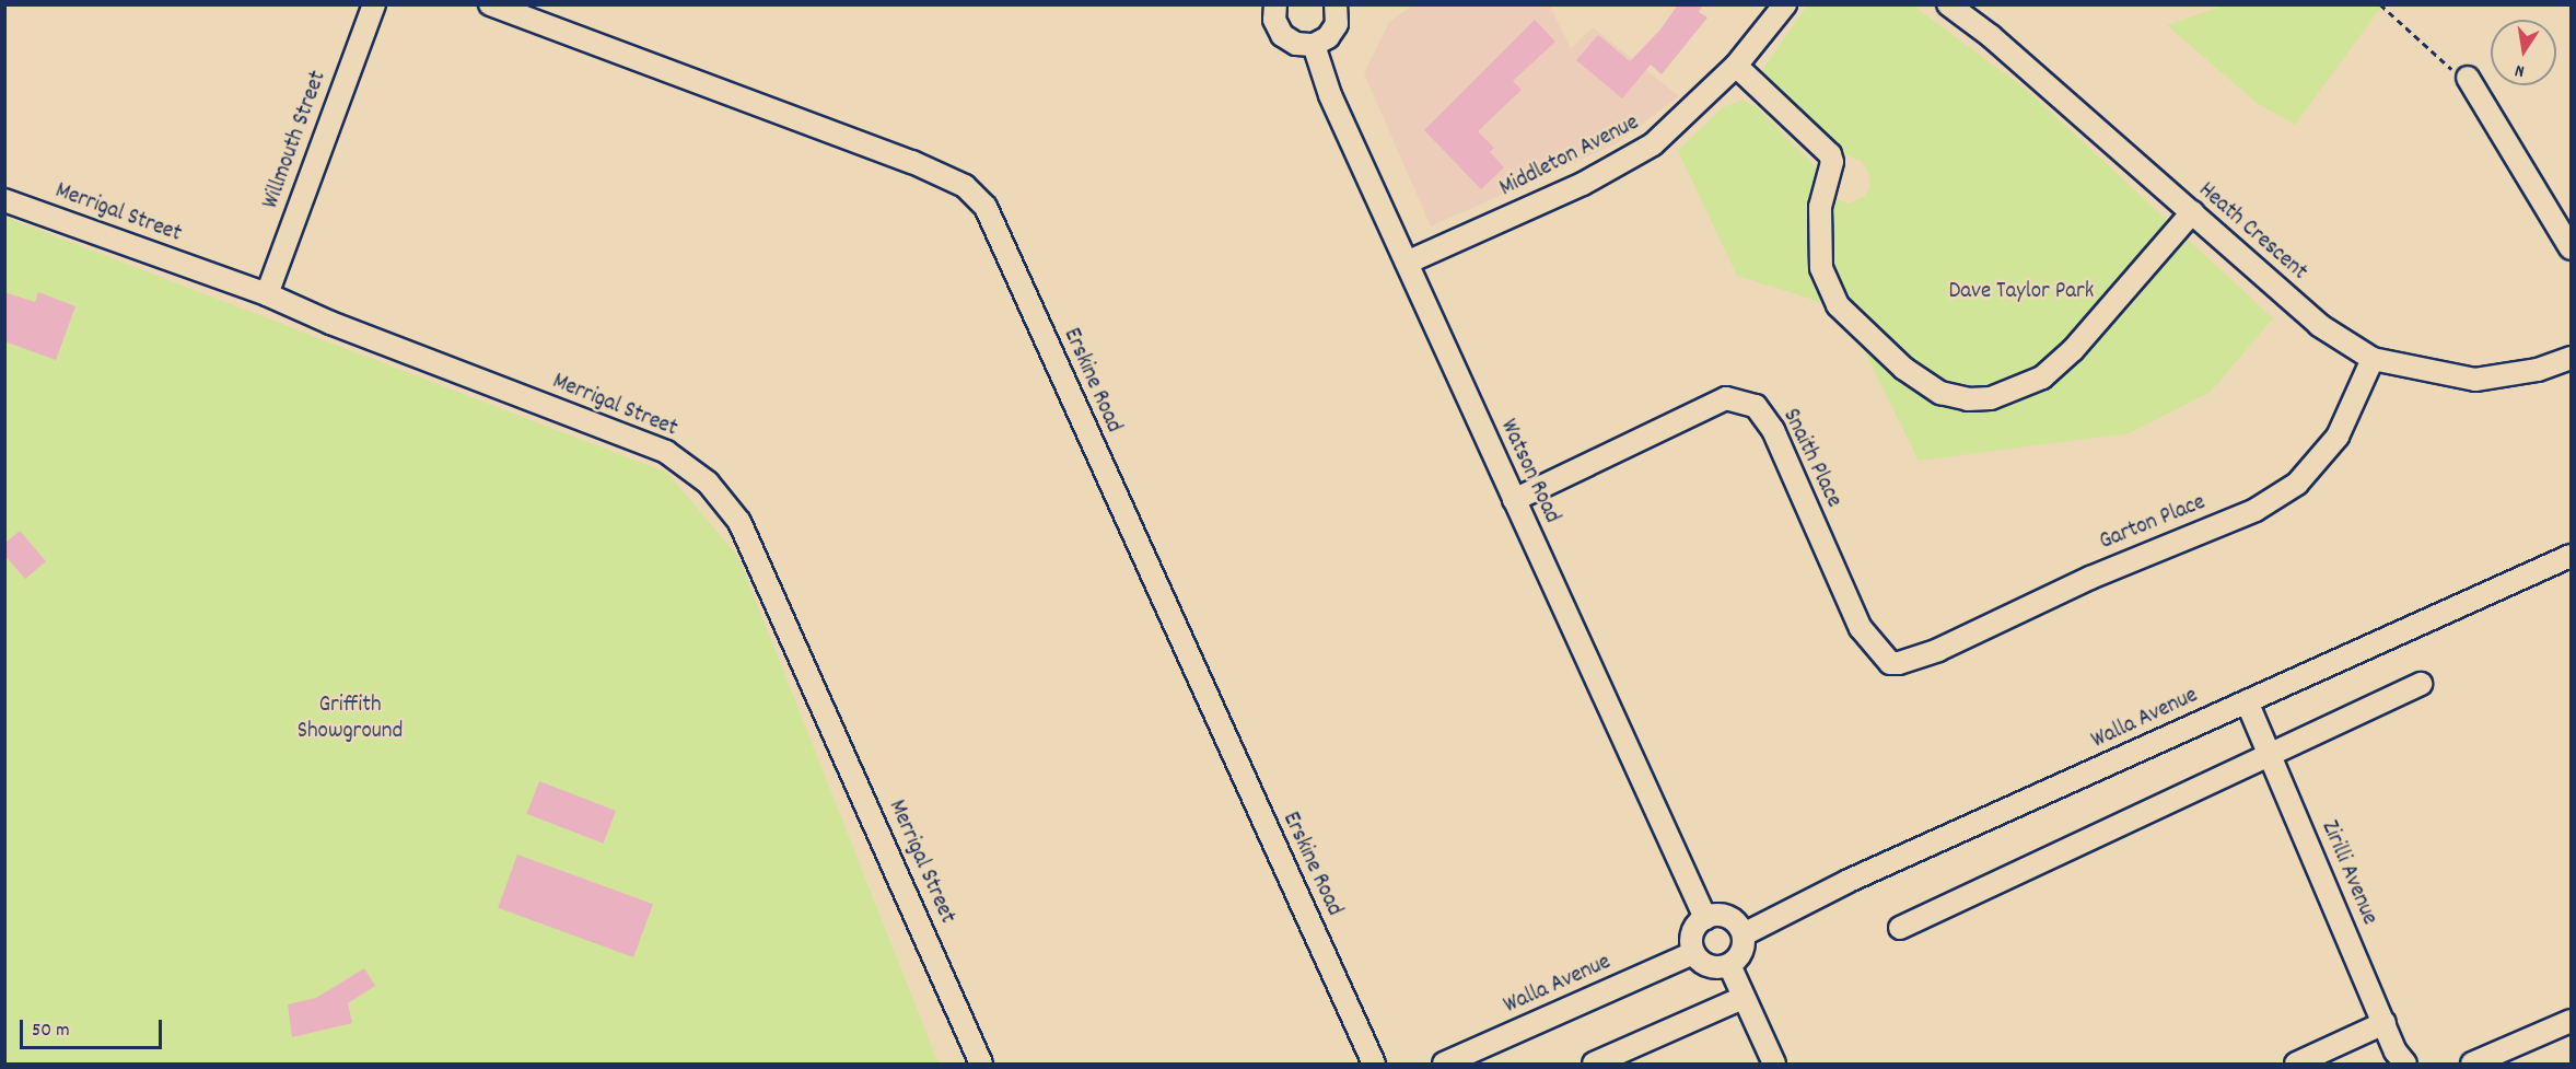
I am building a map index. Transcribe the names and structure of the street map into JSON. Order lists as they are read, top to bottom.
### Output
{
  "streets": {
    "street": [
      "Willmouth Street",
      "Middleton Avenue",
      "Merrigal Street",
      "Heath Crescent",
      "Erskine Road",
      "Snaith Place",
      "Watson Road",
      "Garton Place",
      "Walla Avenue",
      "Zirilli Avenue"
    ]
  },
  "crossings": [
    ["Willmouth Street", "Merrigal Street"],
    ["Middleton Avenue", "Watson Road"],
    ["Heath Crescent", "Garton Place"],
    ["Snaith Place", "Watson Road"],
    ["Snaith Place", "Garton Place"],
    ["Watson Road", "Walla Avenue"],
    ["Walla Avenue", "Zirilli Avenue"]
  ],
  "parks": ["Dave Taylor Park", "Griffith Showground"],
  "scale_bar": "50 m",
  "north": "bottom"
}
